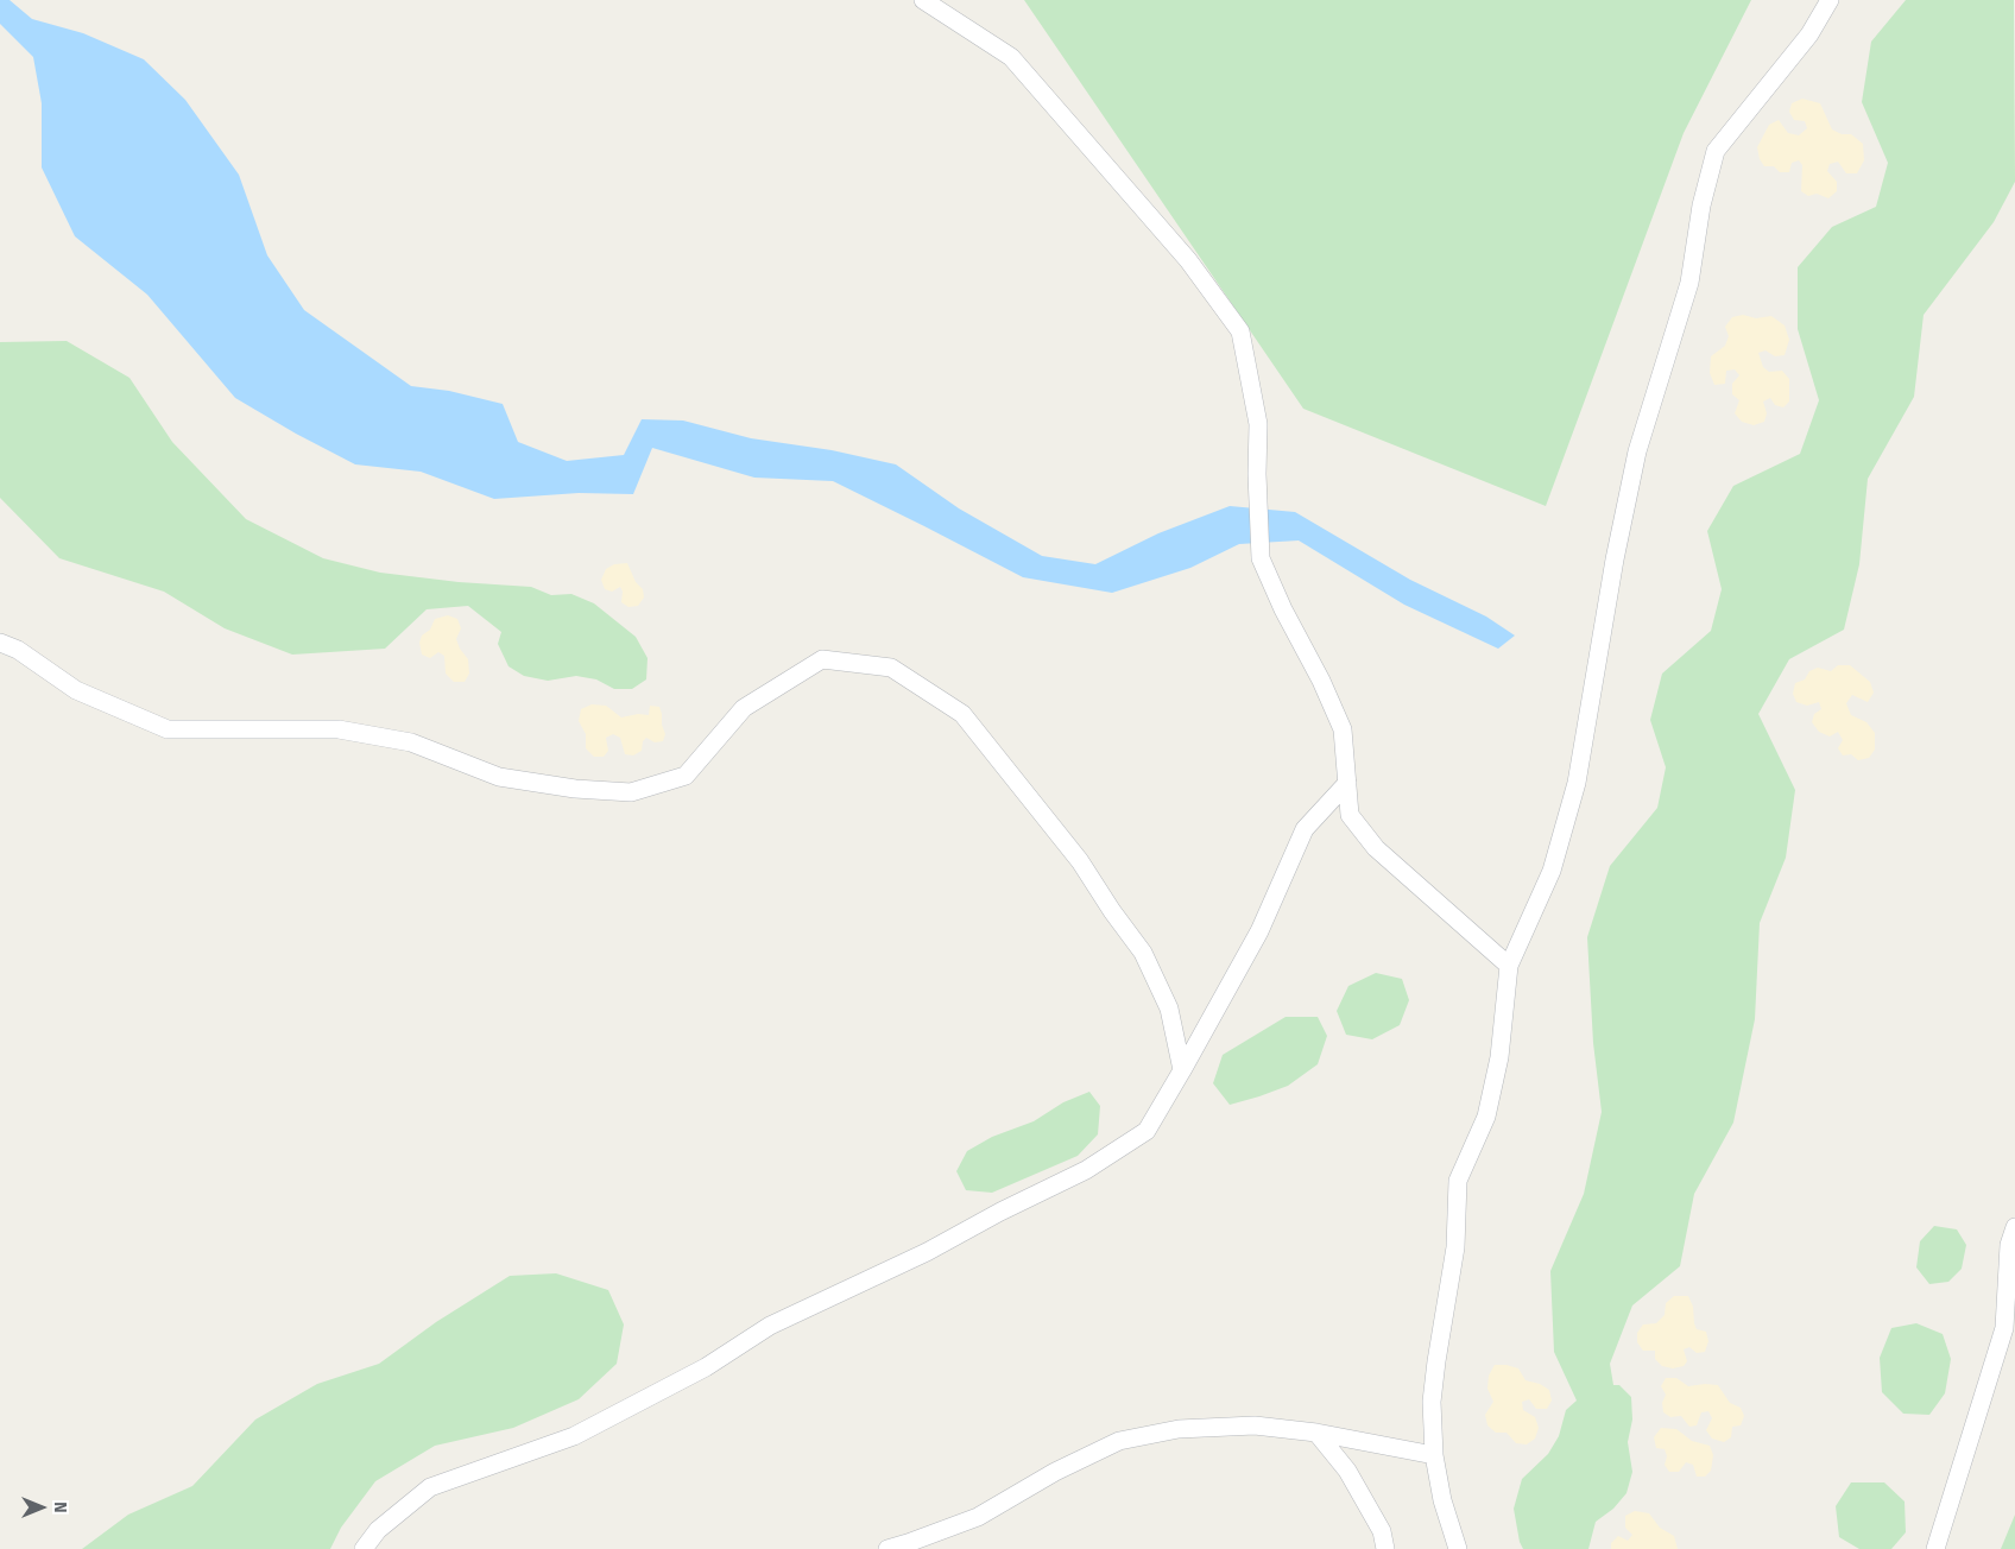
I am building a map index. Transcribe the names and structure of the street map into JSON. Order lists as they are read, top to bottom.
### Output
{
  "north": "right"
}
